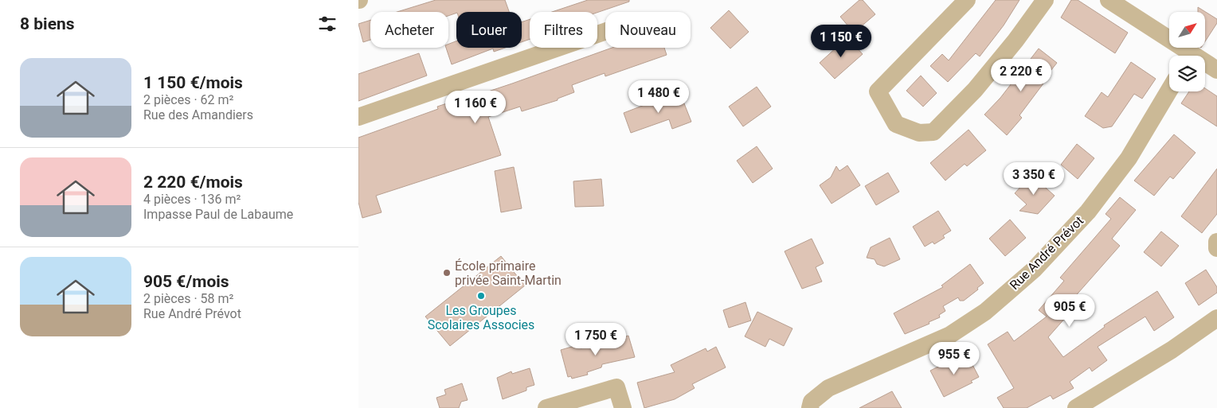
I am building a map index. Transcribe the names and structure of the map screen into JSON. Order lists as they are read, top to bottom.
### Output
{
  "streets": {
    "street": ["Rue André Prévot"]
  },
  "places": ["École primaire privée Saint-Martin", "Les Groupes Scolaires Associes"],
  "north": "top right",
  "page": {
    "heading": "8 biens",
    "chip": [
      "Acheter",
      "Louer",
      "Filtres",
      "Nouveau"
    ],
    "price": [
      "1 150 €",
      "2 220 €",
      "1 480 €",
      "1 160 €",
      "3 350 €",
      "905 €",
      "1 750 €",
      "955 €"
    ],
    "list": [
      {
        "name": "1 150 €/mois",
        "note": "2 pièces · 62 m² · Rue des Amandiers"
      },
      {
        "name": "2 220 €/mois",
        "note": "4 pièces · 136 m² · Impasse Paul de Labaume"
      },
      {
        "name": "905 €/mois",
        "note": "2 pièces · 58 m² · Rue André Prévot"
      }
    ]
  }
}
